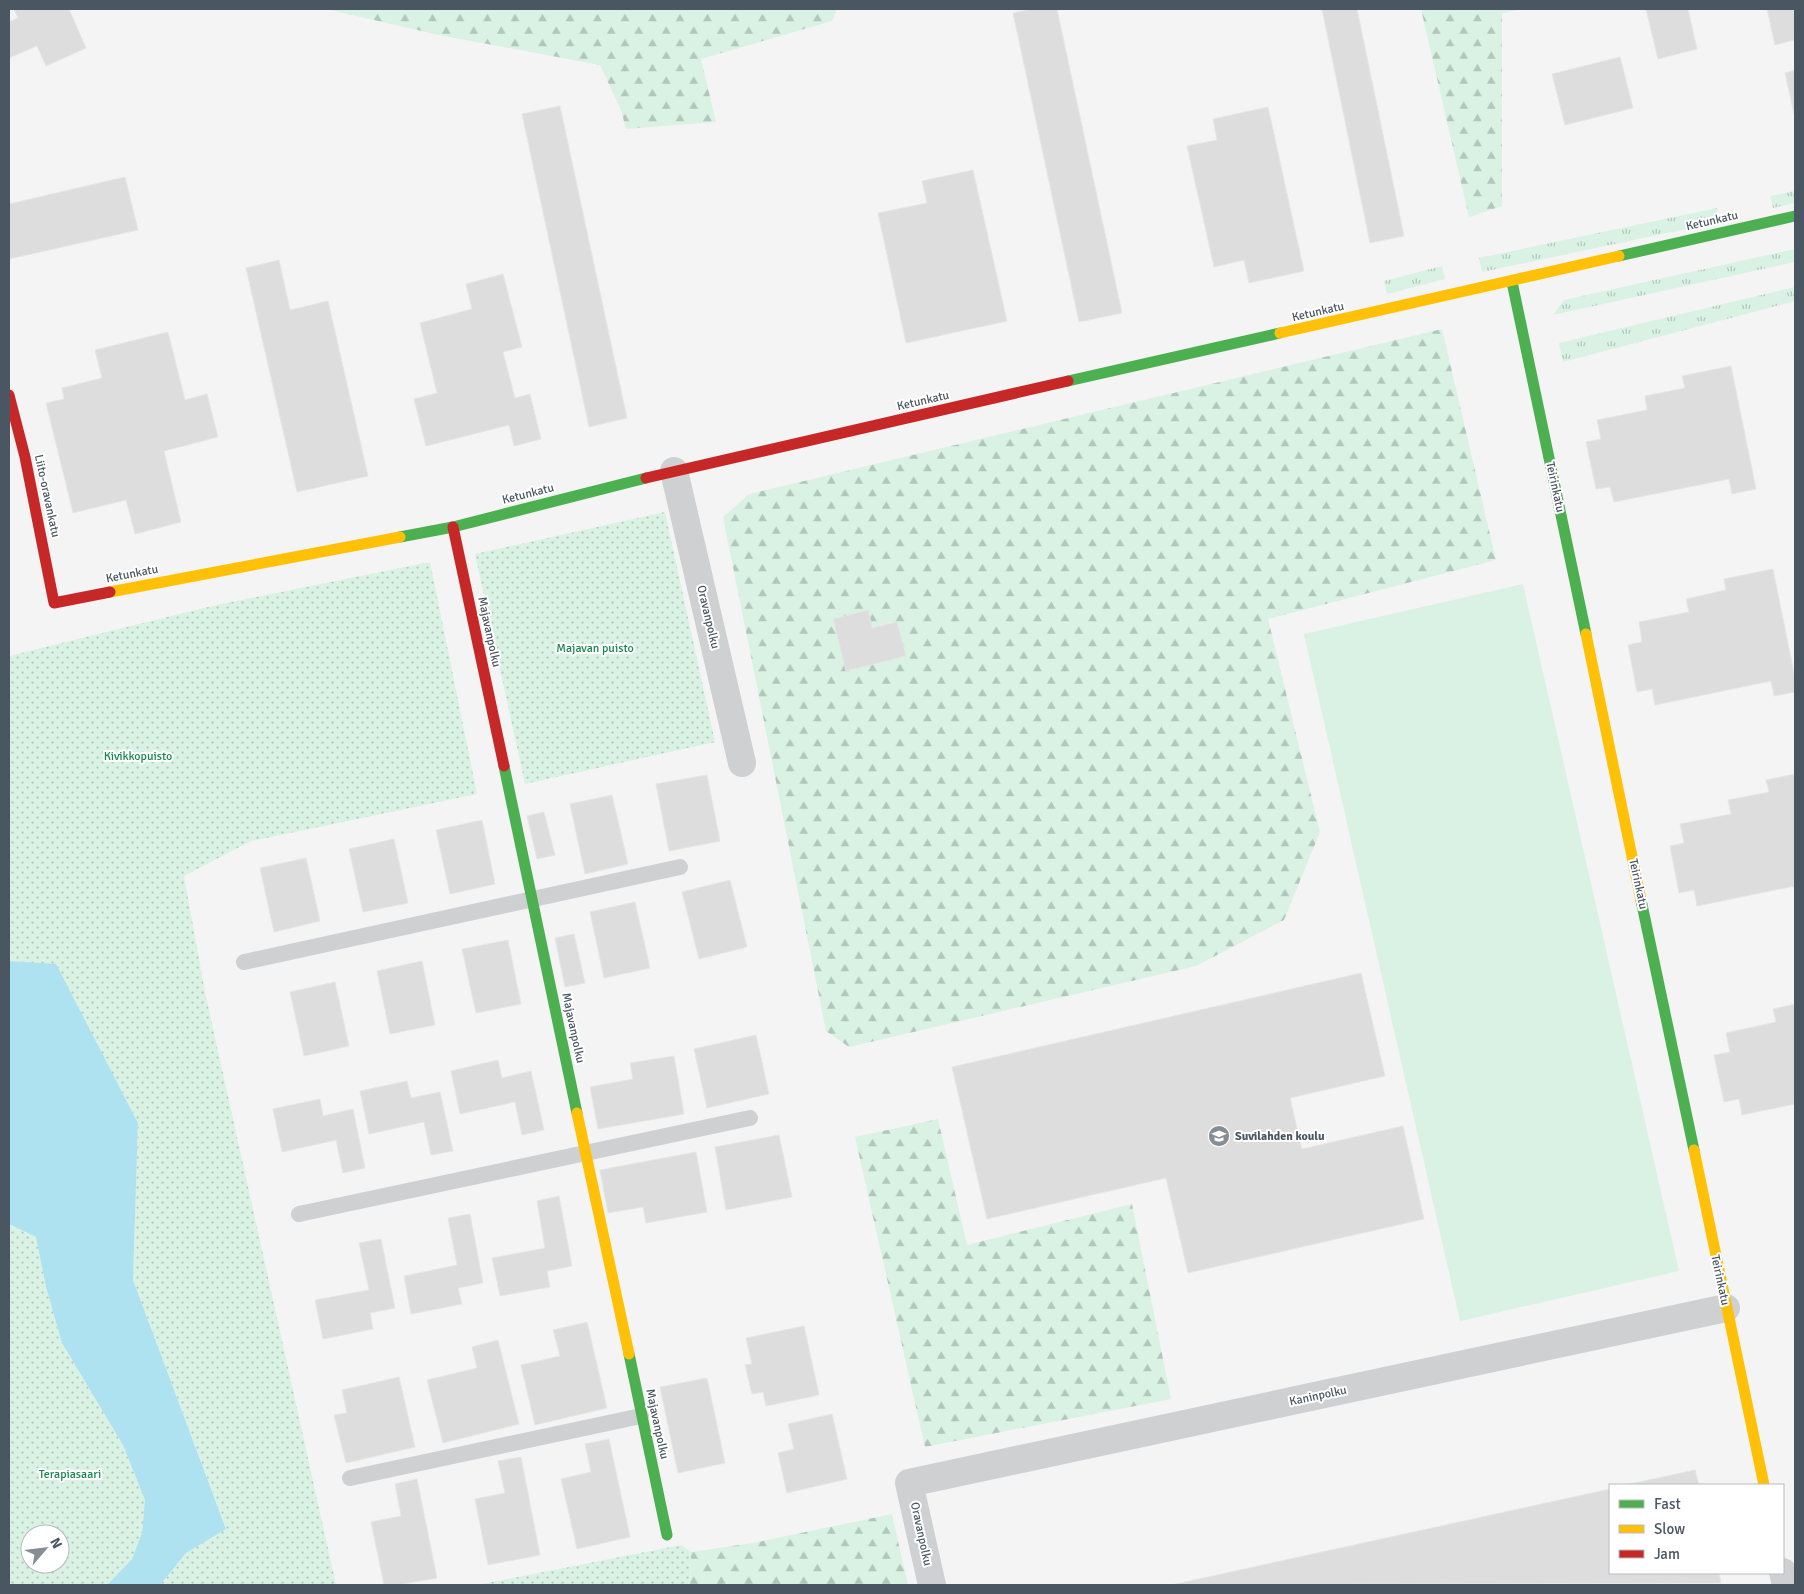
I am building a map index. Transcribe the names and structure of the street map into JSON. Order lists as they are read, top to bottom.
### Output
{
  "streets": {
    "street": [
      "Ketunkatu",
      "Teirinkatu",
      "Liito-oravankatu",
      "Oravanpolku",
      "Majavanpolku",
      "Kaninpolku"
    ]
  },
  "crossings": [
    ["Ketunkatu", "Teirinkatu"],
    ["Ketunkatu", "Liito-oravankatu"],
    ["Ketunkatu", "Oravanpolku"],
    ["Ketunkatu", "Majavanpolku"],
    ["Teirinkatu", "Kaninpolku"],
    ["Oravanpolku", "Kaninpolku"]
  ],
  "parks": ["Majavan puisto", "Kivikkopuisto", "Terapiasaari"],
  "places": {
    "school or university": ["Suvilahden koulu"]
  },
  "legend": ["Fast", "Slow", "Jam"],
  "north": "top right"
}
